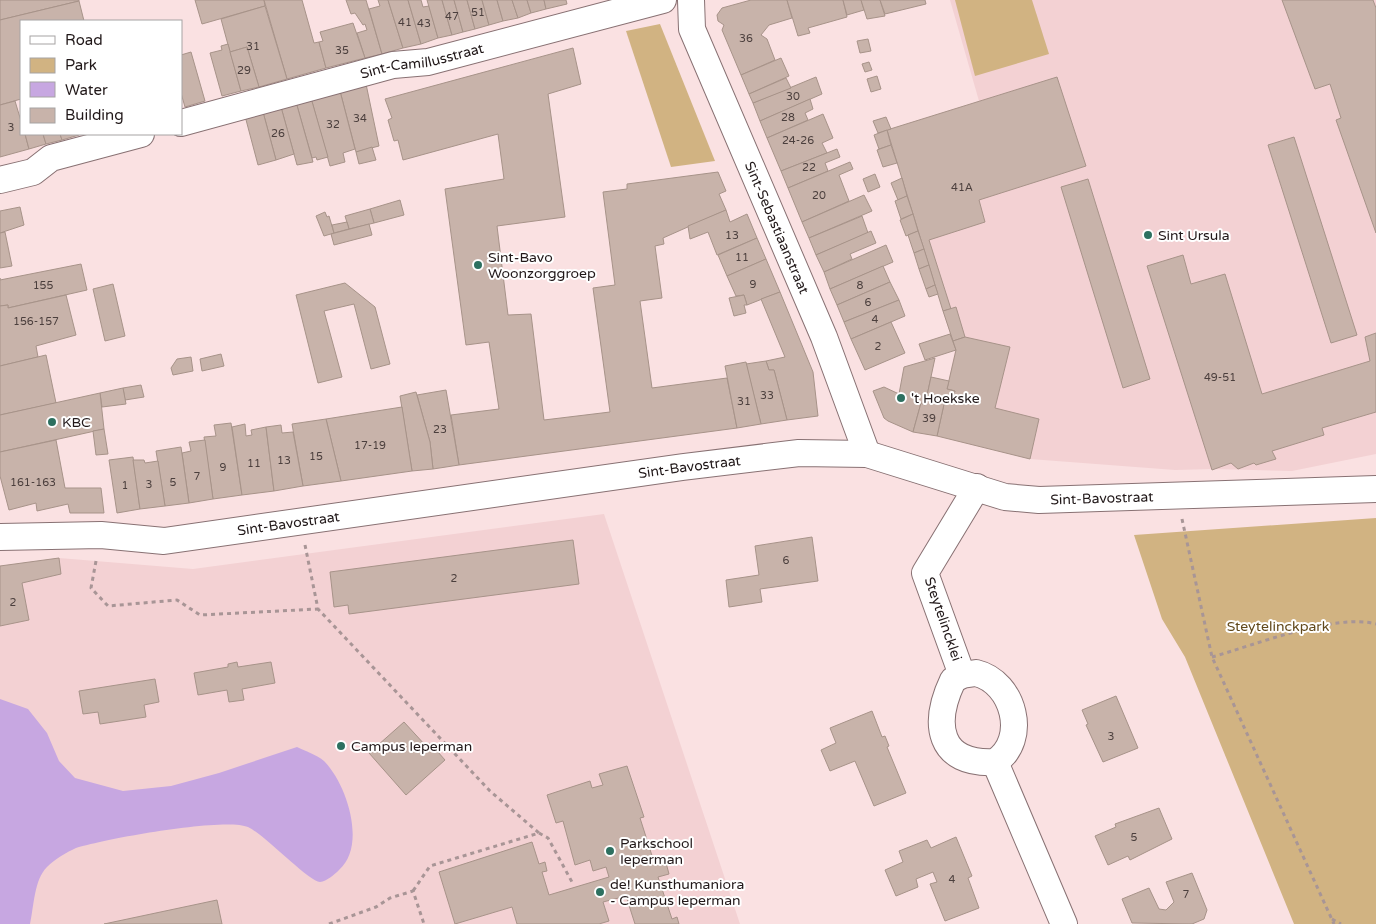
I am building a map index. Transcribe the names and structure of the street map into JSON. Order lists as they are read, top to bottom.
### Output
{
  "streets": {
    "street": [
      "Sint-Camillusstraat",
      "Sint-Sebastiaanstraat",
      "Sint-Bavostraat",
      "Steytelincklei"
    ]
  },
  "crossings": [
    ["Sint-Sebastiaanstraat", "Sint-Bavostraat"],
    ["Sint-Bavostraat", "Steytelincklei"]
  ],
  "parks": ["Steytelinckpark"],
  "places": [
    "Sint Ursula",
    "Sint-Bavo Woonzorggroep",
    "'t Hoekske",
    "KBC",
    "Campus Ieperman",
    "Parkschool Ieperman",
    "de! Kunsthumaniora - Campus Ieperman"
  ],
  "house_numbers": [
    "51",
    "47",
    "41",
    "43",
    "36",
    "31",
    "35",
    "29",
    "30",
    "28",
    "34",
    "32",
    "3",
    "26",
    "24-26",
    "22",
    "41A",
    "20",
    "13",
    "11",
    "9",
    "155",
    "8",
    "6",
    "4",
    "156-157",
    "2",
    "49-51",
    "33",
    "31",
    "39",
    "23",
    "17-19",
    "15",
    "13",
    "11",
    "9",
    "7",
    "161-163",
    "5",
    "3",
    "1",
    "6",
    "2",
    "2",
    "3",
    "5",
    "4",
    "7"
  ],
  "legend": [
    "Road",
    "Park",
    "Water",
    "Building"
  ]
}
